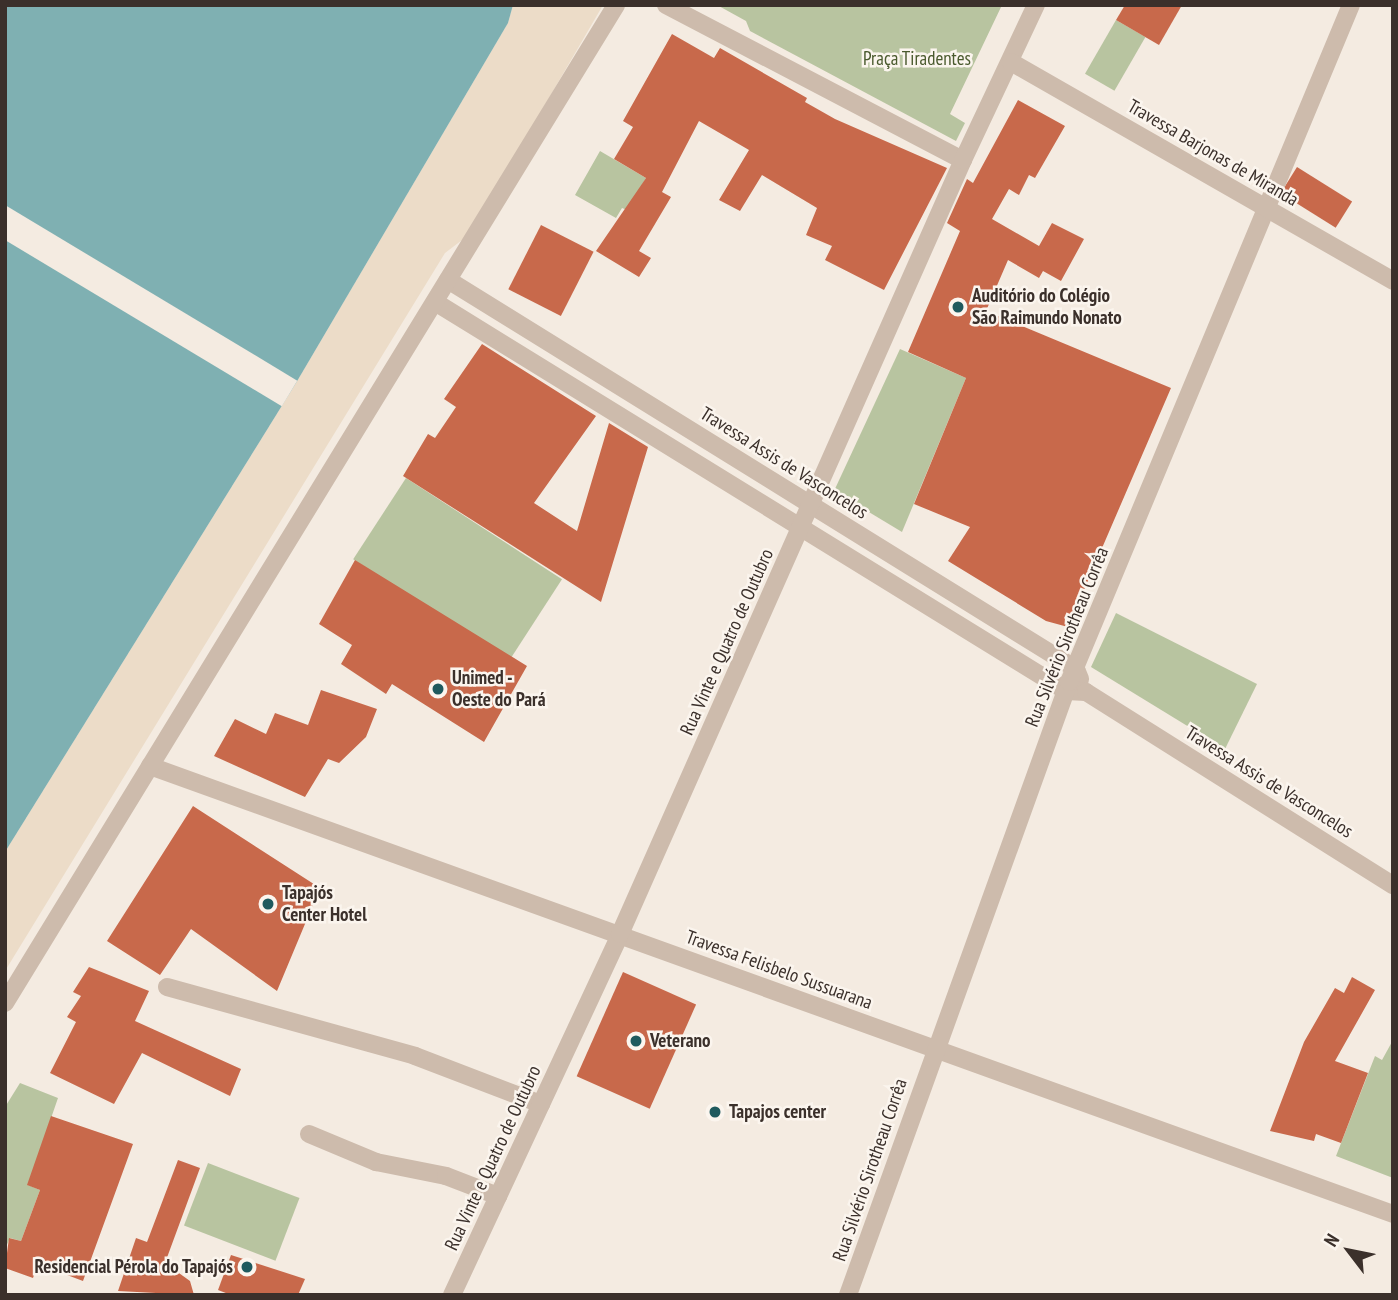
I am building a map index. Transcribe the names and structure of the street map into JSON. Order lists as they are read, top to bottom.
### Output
{
  "streets": {
    "street": [
      "Travessa Barjonas de Miranda",
      "Travessa Assis de Vasconcelos",
      "Rua Silvério Sirotheau Corrêa",
      "Rua Vinte e Quatro de Outubro",
      "Travessa Felisbelo Sussuarana"
    ]
  },
  "crossings": [
    ["Travessa Barjonas de Miranda", "Rua Silvério Sirotheau Corrêa"],
    ["Travessa Barjonas de Miranda", "Rua Vinte e Quatro de Outubro"],
    ["Travessa Assis de Vasconcelos", "Rua Silvério Sirotheau Corrêa"],
    ["Travessa Assis de Vasconcelos", "Rua Vinte e Quatro de Outubro"],
    ["Rua Silvério Sirotheau Corrêa", "Travessa Felisbelo Sussuarana"],
    ["Rua Vinte e Quatro de Outubro", "Travessa Felisbelo Sussuarana"]
  ],
  "parks": ["Praça Tiradentes"],
  "places": [
    "Auditório do Colégio São Raimundo Nonato",
    "Unimed - Oeste do Pará",
    "Tapajós Center Hotel",
    "Veterano",
    "Tapajos center",
    "Residencial Pérola do Tapajós"
  ],
  "north": "top left"
}
